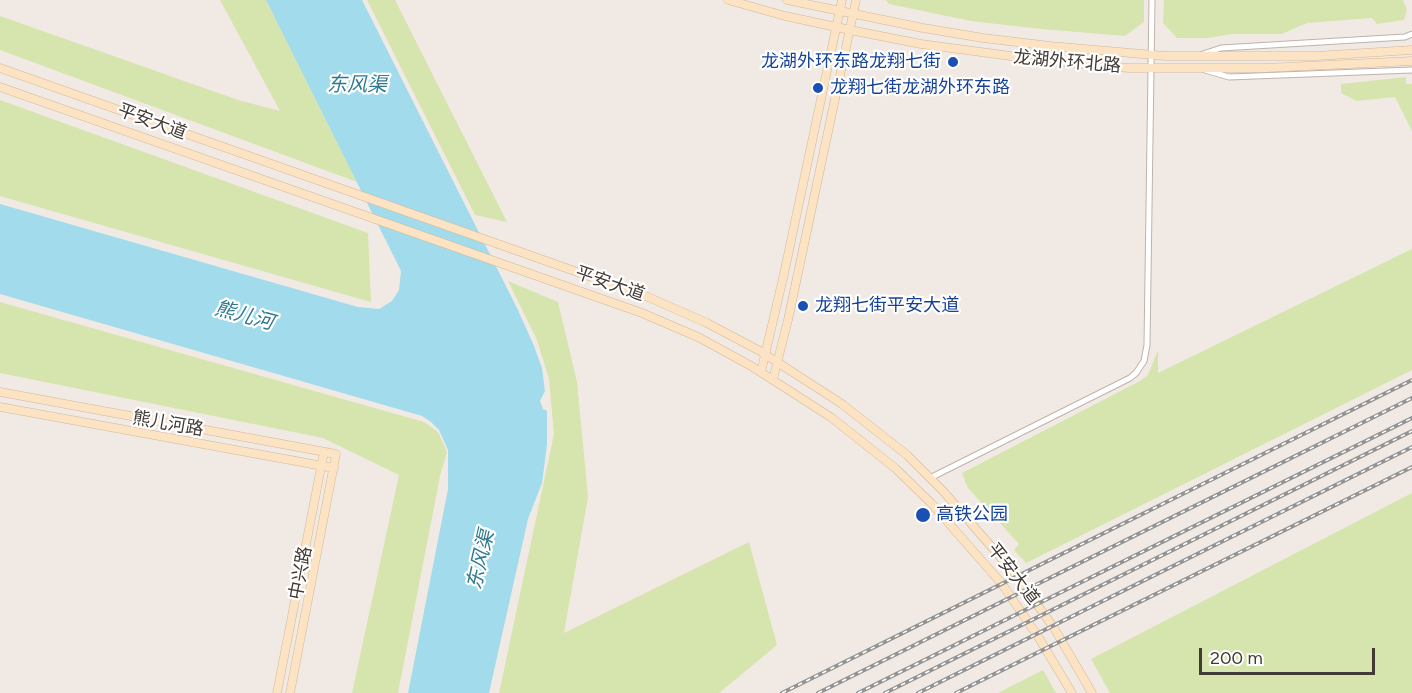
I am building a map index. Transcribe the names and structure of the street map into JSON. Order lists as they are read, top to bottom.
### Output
{
  "streets": {
    "main road": [
      "龙湖外环北路",
      "平安大道",
      "熊儿河路",
      "中兴路"
    ]
  },
  "crossings": [
    ["熊儿河路", "中兴路"]
  ],
  "water": ["东风渠", "熊儿河"],
  "places": [
    "龙湖外环东路龙翔七街",
    "龙翔七街龙湖外环东路",
    "龙翔七街平安大道",
    "高铁公园"
  ],
  "scale_bar": "200 m"
}
